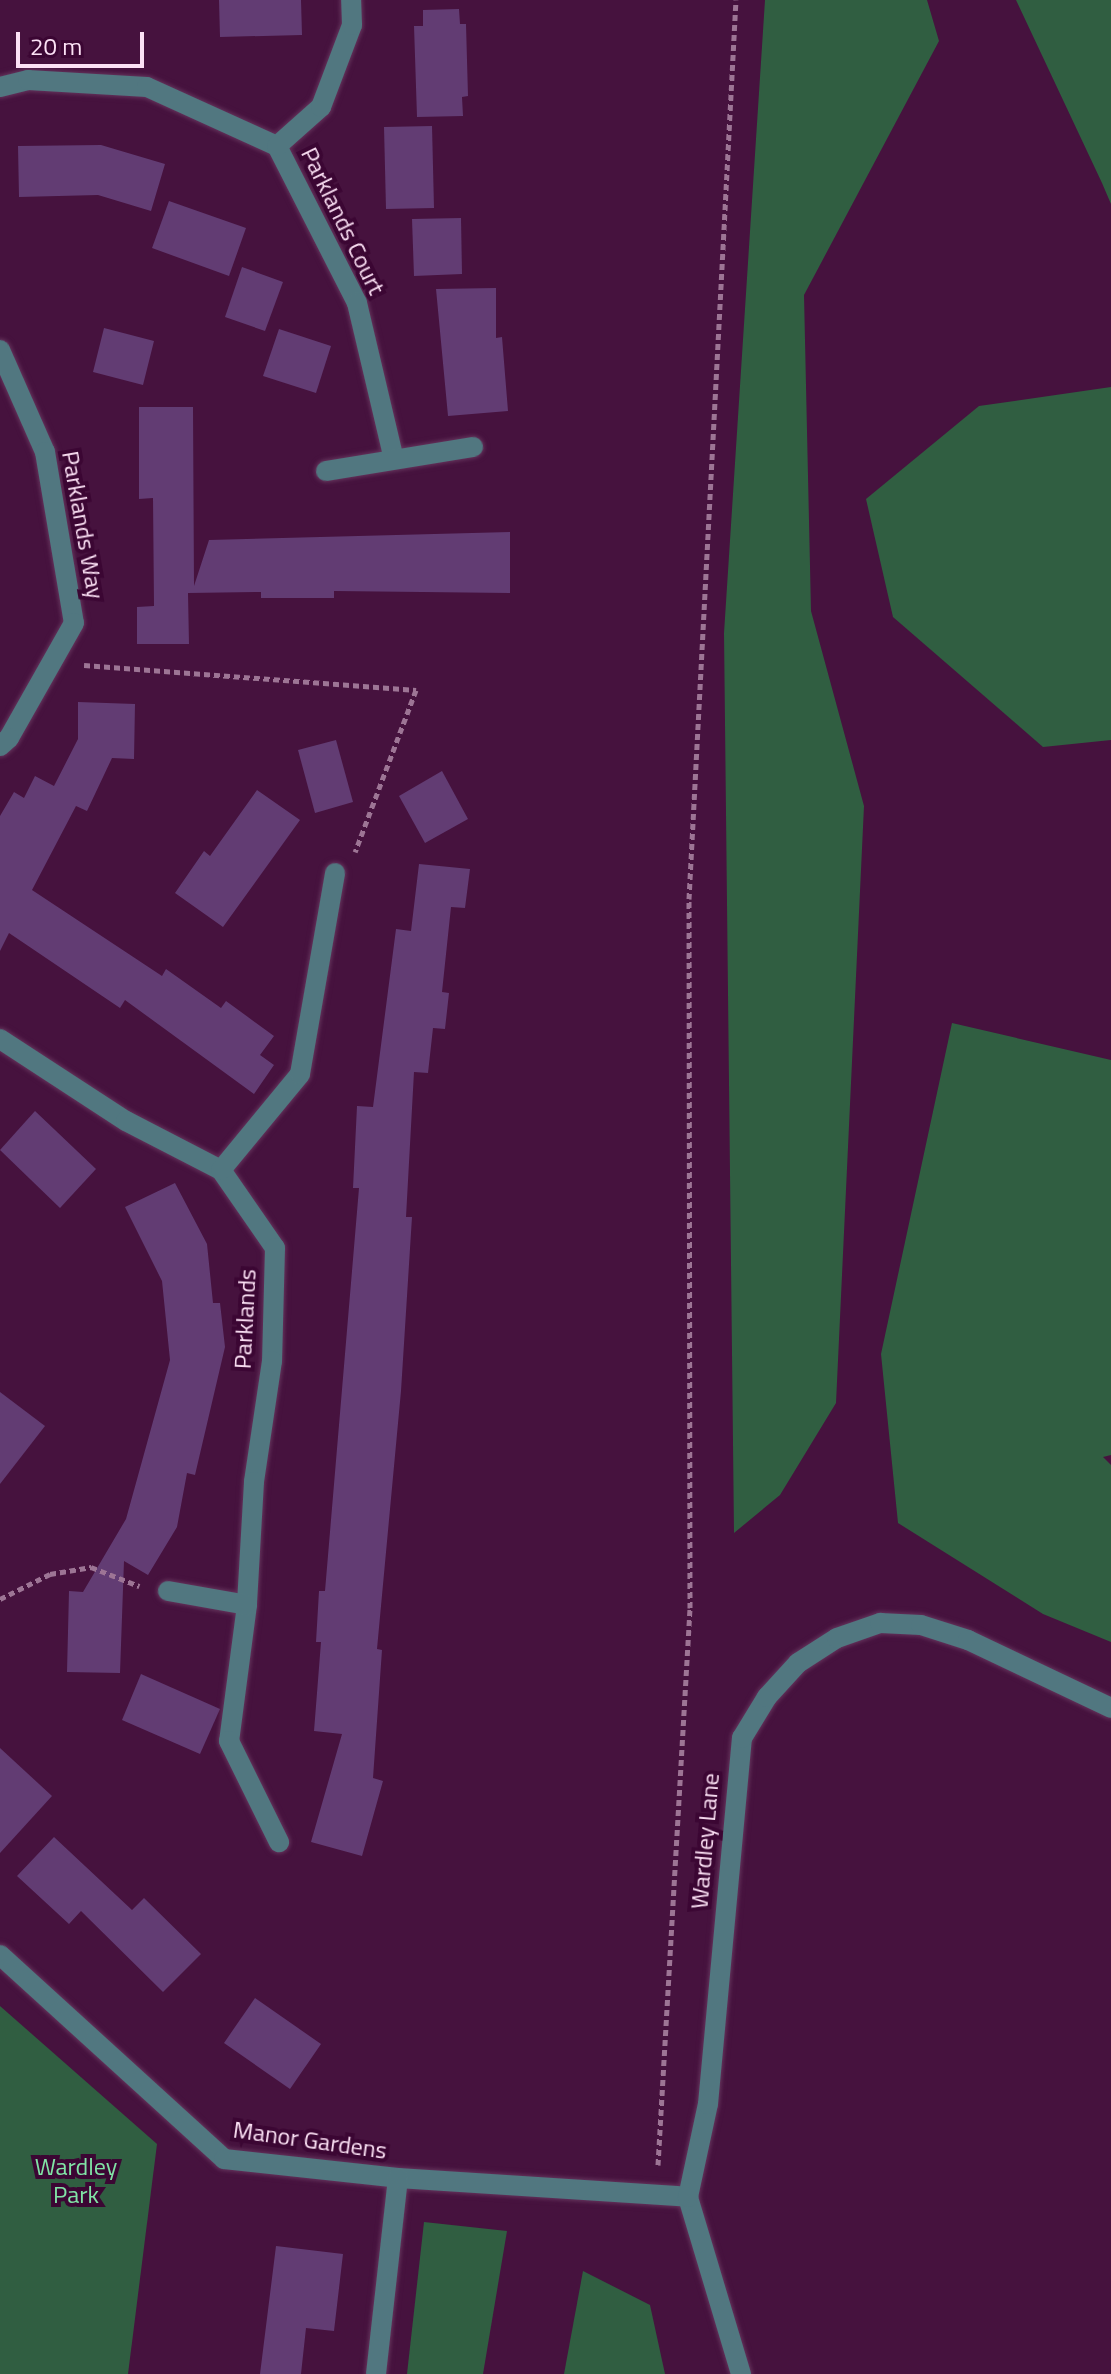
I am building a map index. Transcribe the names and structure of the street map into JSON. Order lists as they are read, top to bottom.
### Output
{
  "streets": {
    "street": [
      "Parklands Court",
      "Parklands Way",
      "Parklands",
      "Wardley Lane",
      "Manor Gardens"
    ]
  },
  "crossings": [
    ["Wardley Lane", "Manor Gardens"]
  ],
  "parks": ["Wardley Park"],
  "scale_bar": "20 m"
}
